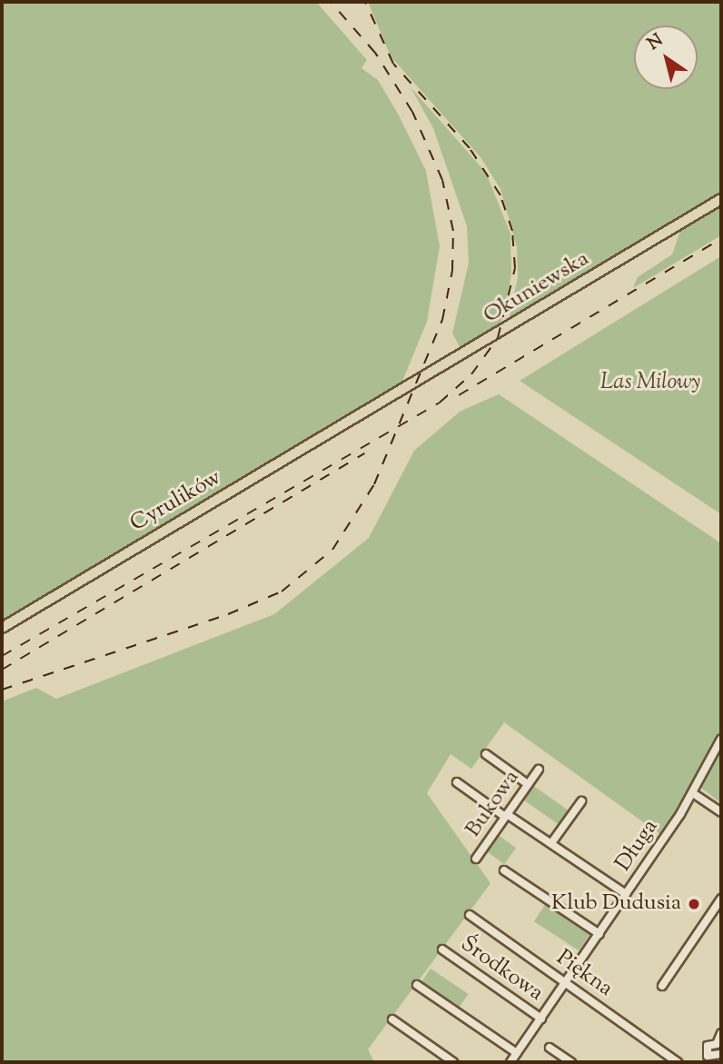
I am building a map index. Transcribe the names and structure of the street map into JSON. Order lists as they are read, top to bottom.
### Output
{
  "streets": {
    "main road": ["Okuniewska", "Cyrulików"],
    "street": [
      "Bukowa",
      "Długa",
      "Środkowa",
      "Piękna"
    ]
  },
  "crossings": [
    ["Okuniewska", "Cyrulików"],
    ["Długa", "Środkowa"],
    ["Długa", "Piękna"]
  ],
  "parks": ["Las Milowy"],
  "places": ["Klub Dudusia"],
  "north": "top left"
}
